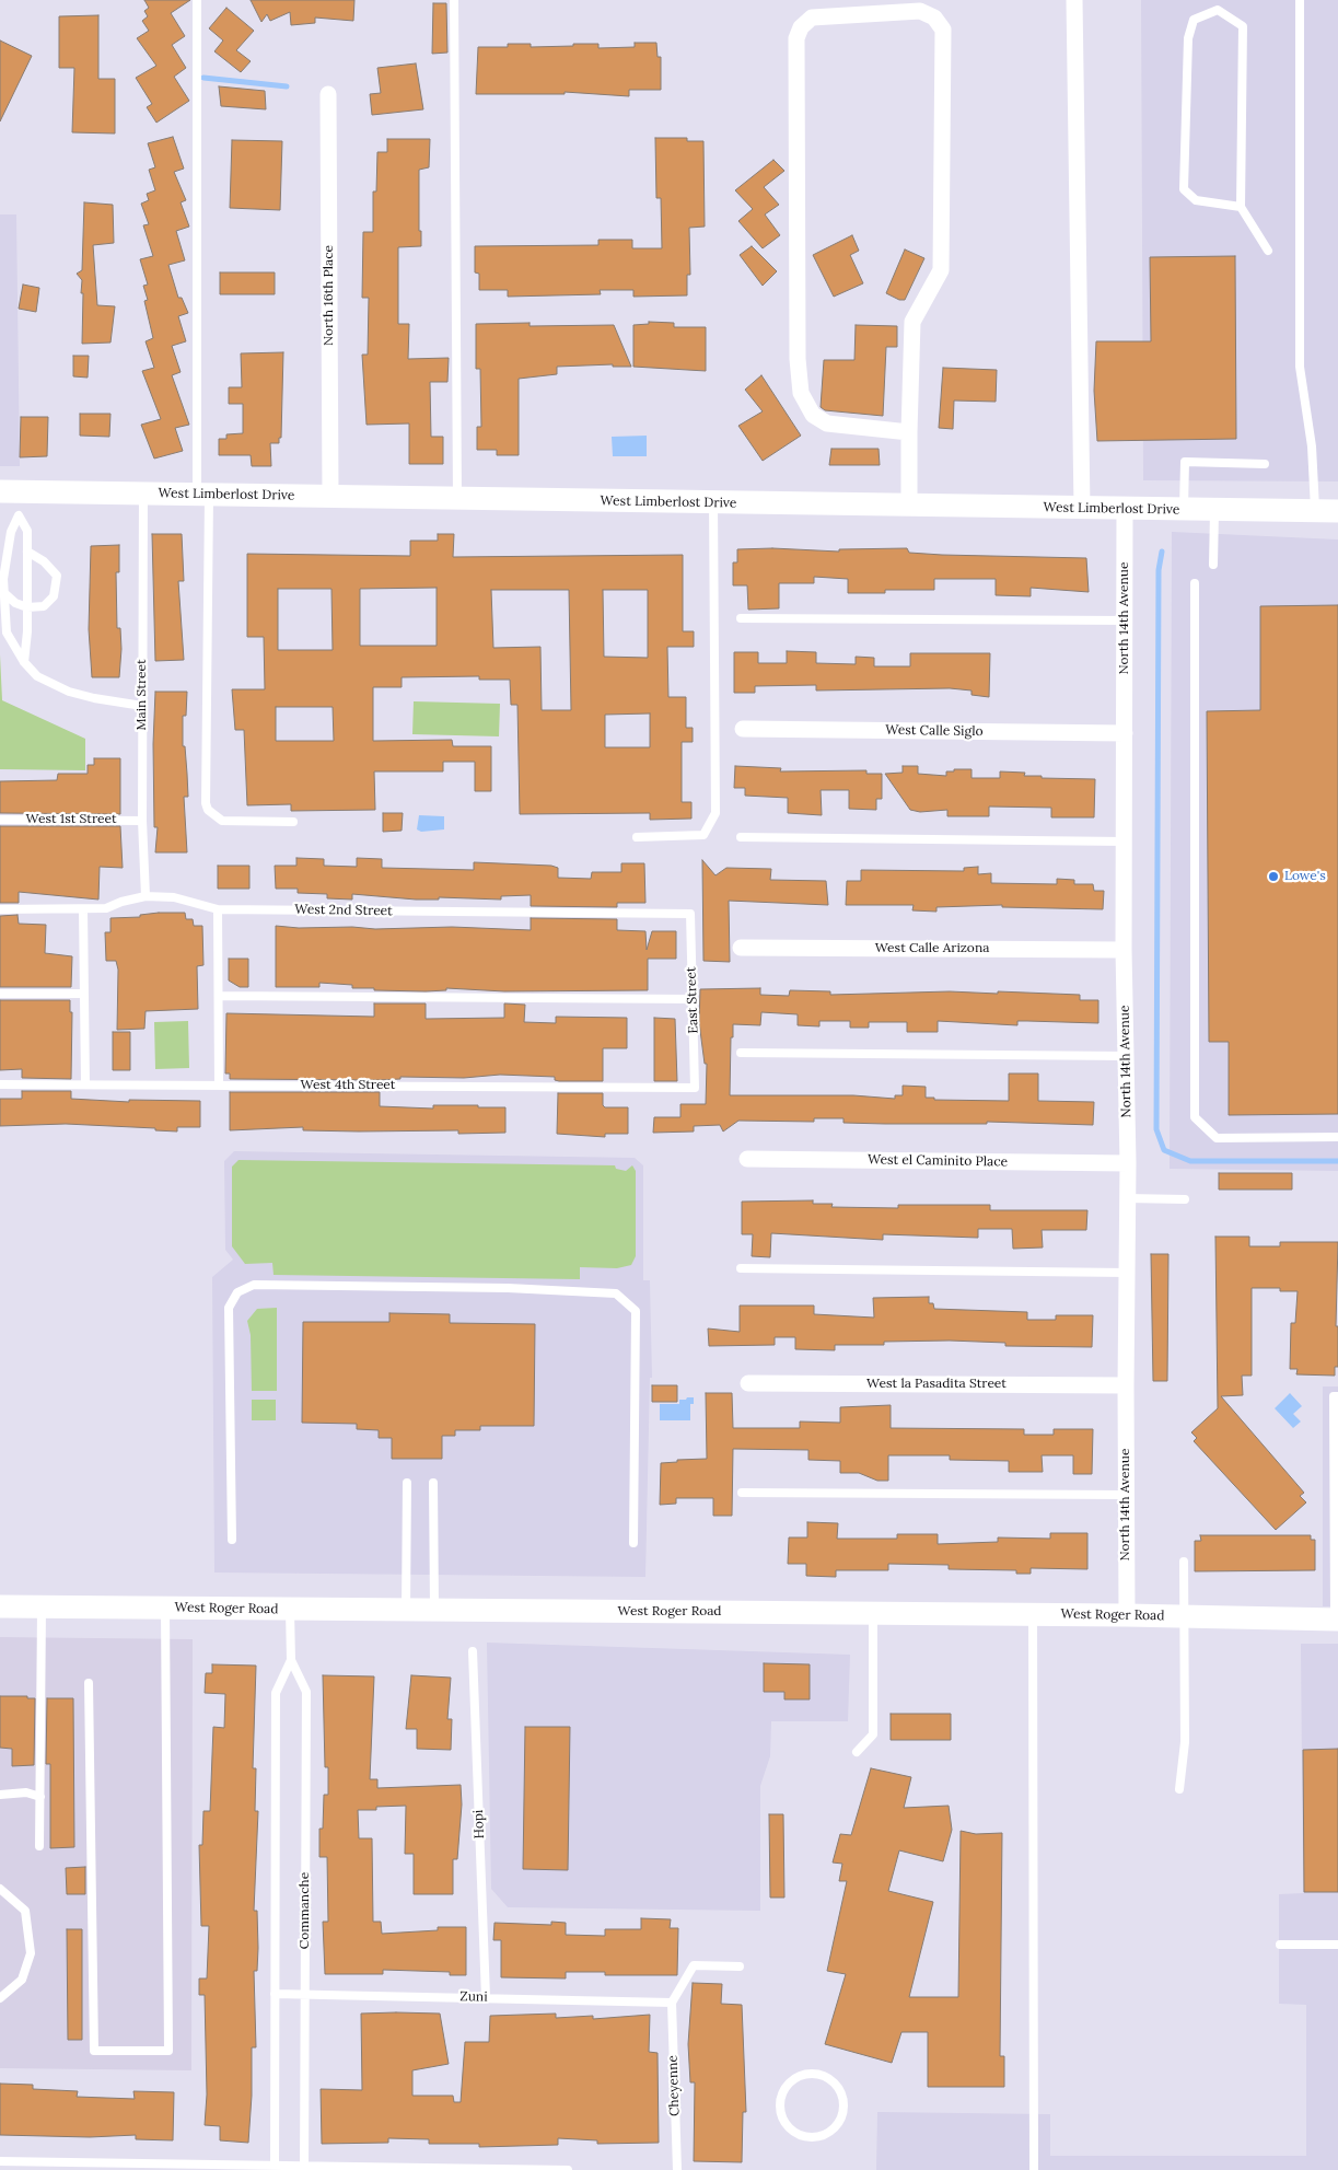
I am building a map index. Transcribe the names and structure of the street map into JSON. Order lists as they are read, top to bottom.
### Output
{
  "streets": {
    "street": [
      "North 16th Place",
      "West Limberlost Drive",
      "North 14th Avenue",
      "West Calle Siglo",
      "West Calle Arizona",
      "West el Caminito Place",
      "West la Pasadita Street",
      "West Roger Road"
    ],
    "lane": [
      "Main Street",
      "West 1st Street",
      "West 2nd Street",
      "East Street",
      "West 4th Street",
      "Hopi",
      "Commanche",
      "Zuni",
      "Cheyenne"
    ]
  },
  "crossings": [
    ["North 16th Place", "West Limberlost Drive"],
    ["West Limberlost Drive", "North 14th Avenue"],
    ["West Limberlost Drive", "Main Street"],
    ["North 14th Avenue", "West Calle Siglo"],
    ["North 14th Avenue", "West Calle Arizona"],
    ["North 14th Avenue", "West el Caminito Place"],
    ["North 14th Avenue", "West la Pasadita Street"],
    ["North 14th Avenue", "West Roger Road"],
    ["Main Street", "West 1st Street"],
    ["Main Street", "West 2nd Street"],
    ["West 2nd Street", "East Street"],
    ["East Street", "West 4th Street"],
    ["West Roger Road", "Commanche"],
    ["Hopi", "Zuni"],
    ["Commanche", "Zuni"],
    ["Zuni", "Cheyenne"]
  ],
  "places": ["Lowe's"]
}
